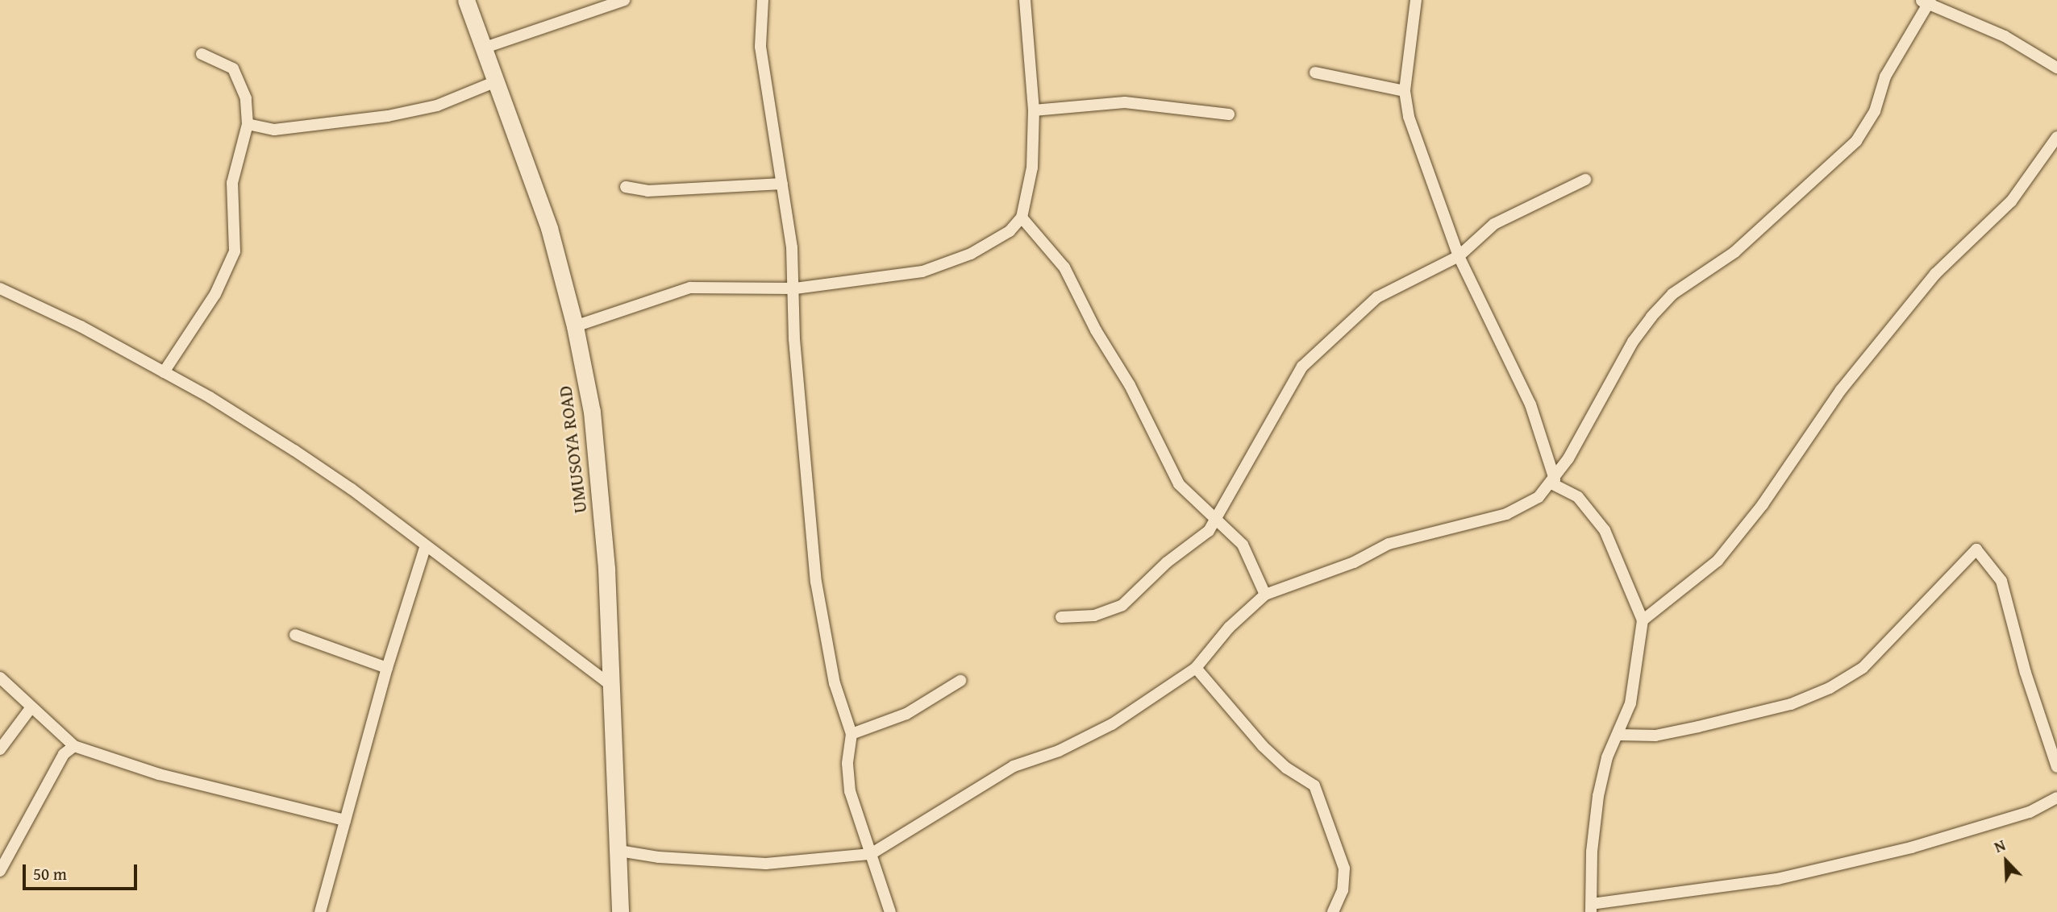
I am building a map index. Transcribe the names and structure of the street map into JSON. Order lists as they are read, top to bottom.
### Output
{
  "streets": {
    "main road": ["UMUSOYA ROAD"]
  },
  "scale_bar": "50 m",
  "north": "top left"
}
